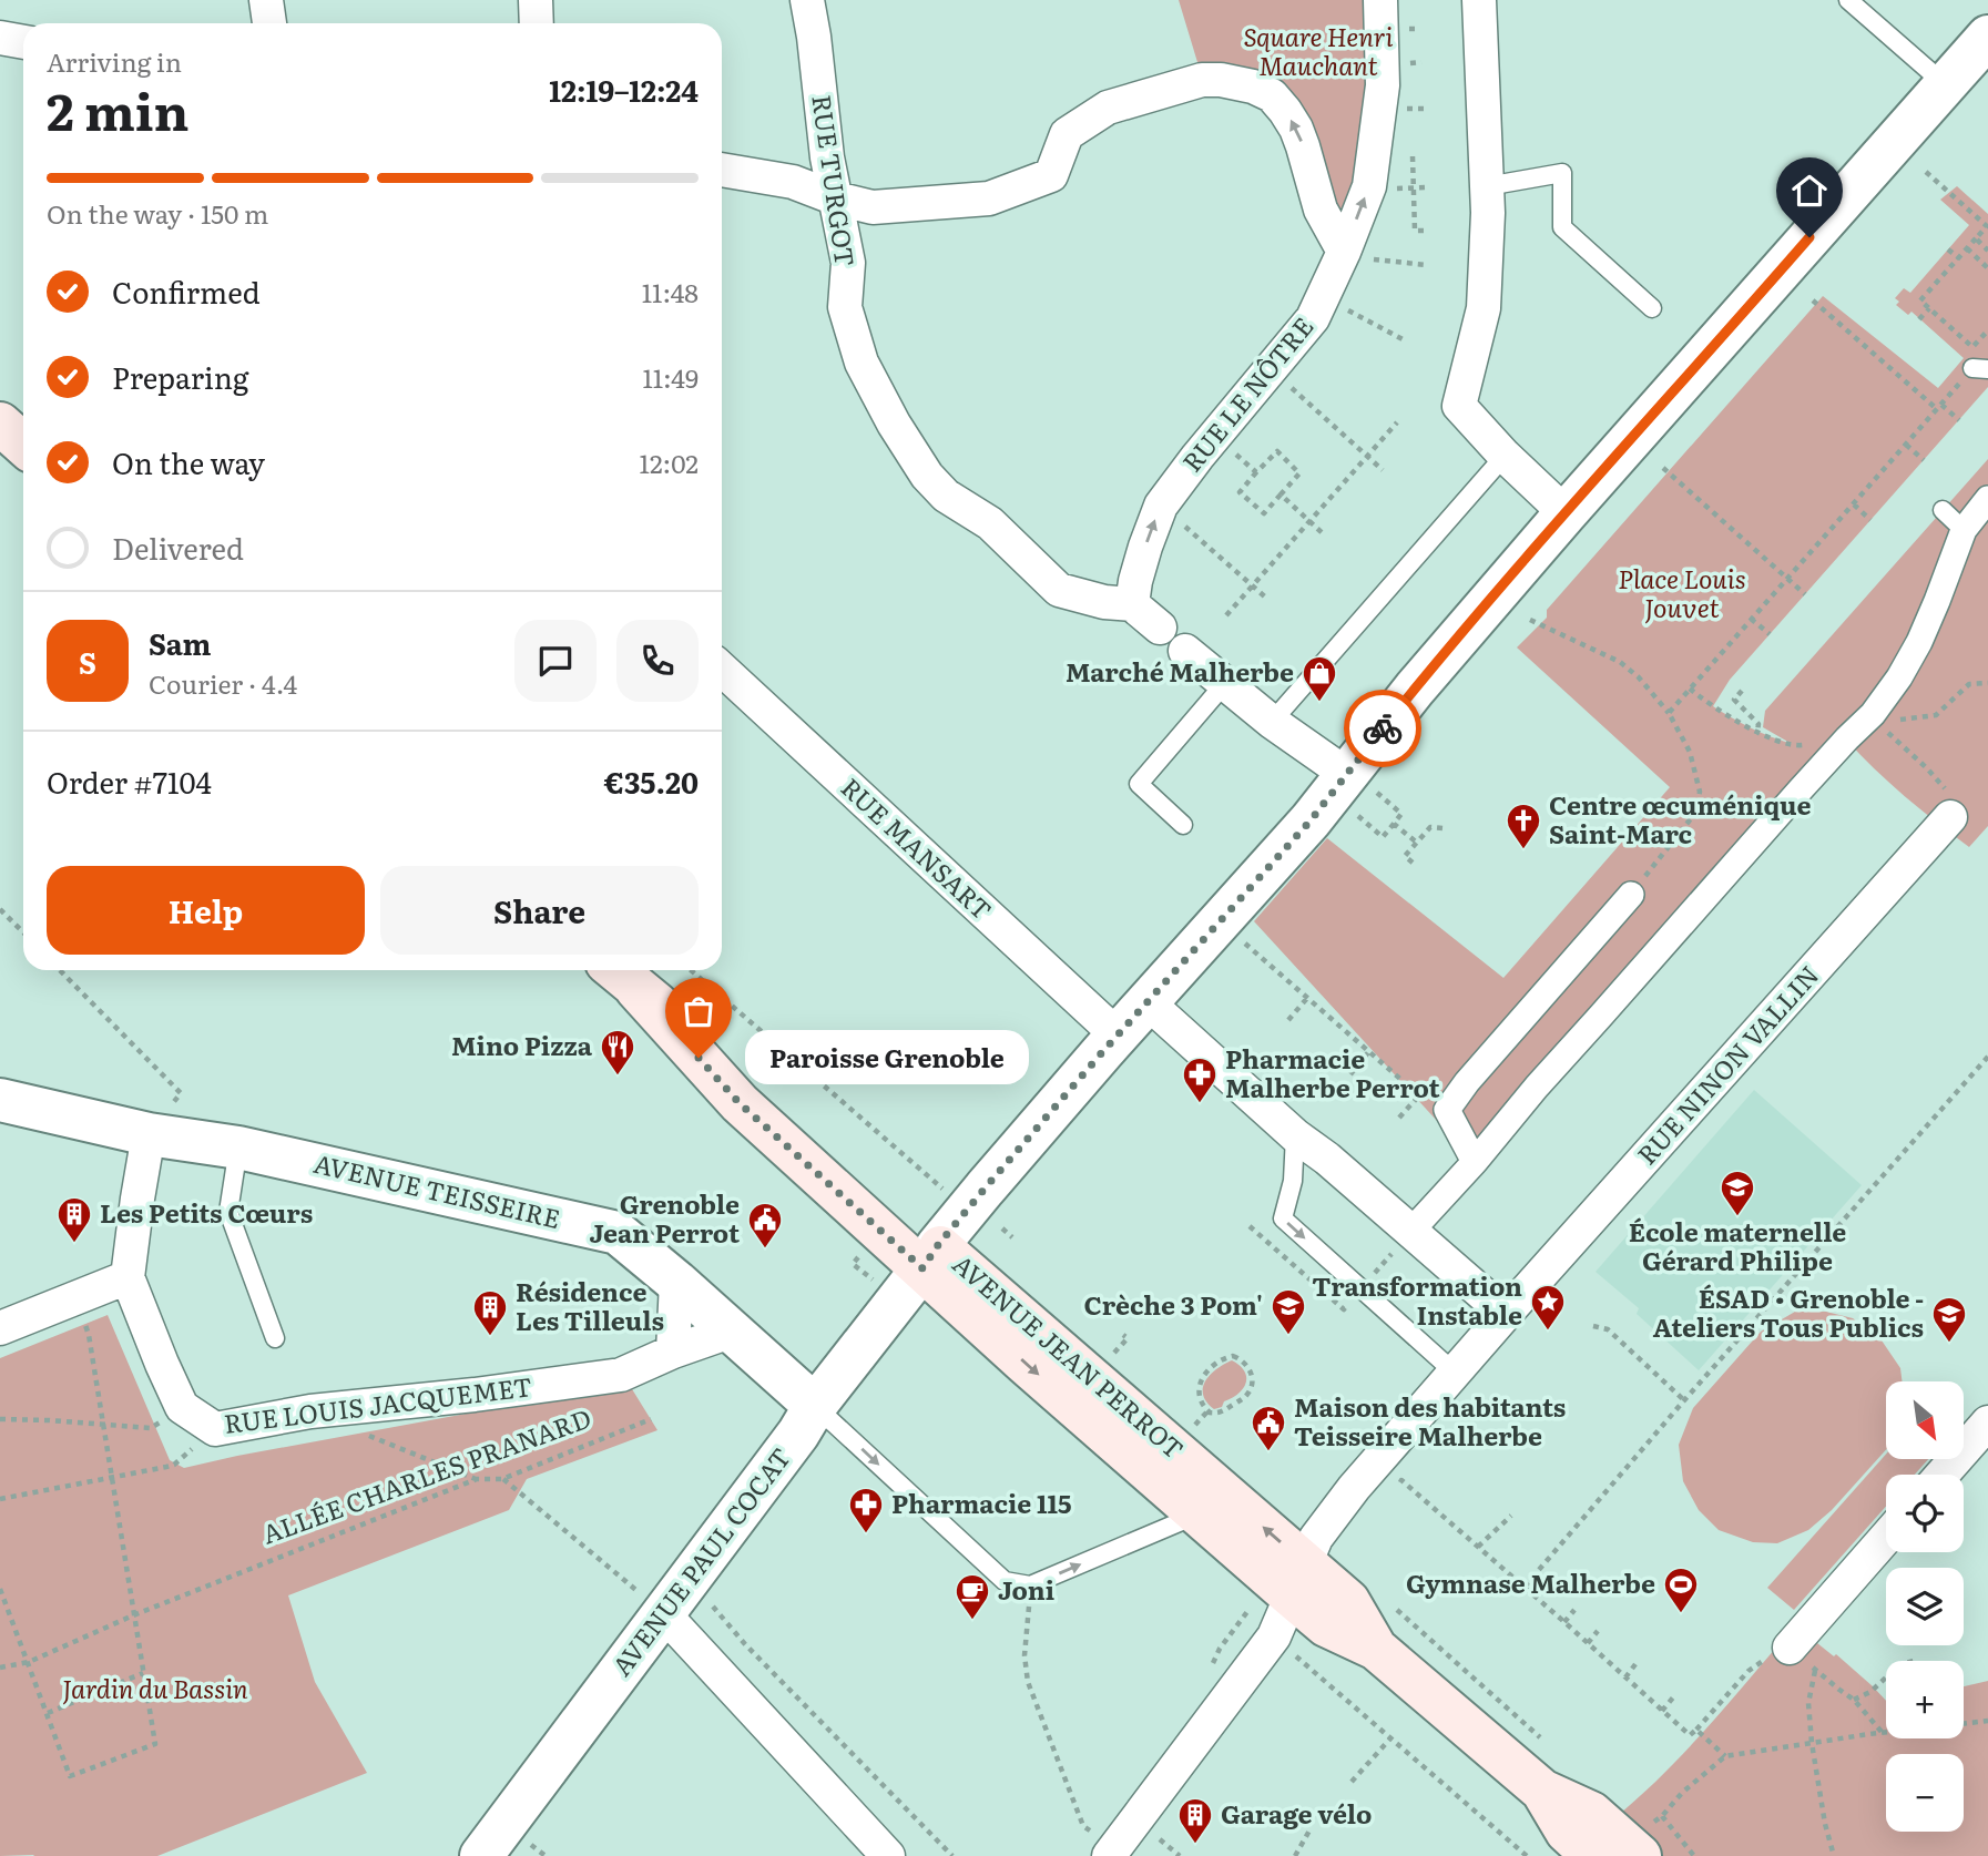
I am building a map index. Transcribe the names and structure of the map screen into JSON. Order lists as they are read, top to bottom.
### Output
{
  "streets": {
    "main road": ["AVENUE JEAN PERROT"],
    "street": [
      "RUE TURGOT",
      "RUE LE NÔTRE",
      "RUE MANSART",
      "RUE NINON VALLIN",
      "AVENUE TEISSEIRE",
      "RUE LOUIS JACQUEMET",
      "AVENUE PAUL COCAT"
    ],
    "path": ["ALLÉE CHARLES PRANARD"]
  },
  "crossings": [
    ["RUE TURGOT", "RUE LE NÔTRE"],
    ["RUE MANSART", "AVENUE PAUL COCAT"],
    ["RUE NINON VALLIN", "AVENUE JEAN PERROT"],
    ["AVENUE TEISSEIRE", "RUE LOUIS JACQUEMET"],
    ["AVENUE TEISSEIRE", "AVENUE PAUL COCAT"],
    ["AVENUE JEAN PERROT", "AVENUE PAUL COCAT"]
  ],
  "parks": ["Square Henri Mauchant", "Place Louis Jouvet", "Jardin du Bassin"],
  "places": {
    "shop": ["Marché Malherbe"],
    "church": ["Centre œcuménique Saint-Marc"],
    "other": ["Paroisse Grenoble"],
    "restaurant": ["Mino Pizza"],
    "pharmacy": ["Pharmacie Malherbe Perrot", "Pharmacie 115"],
    "school or university": ["École maternelle Gérard Philipe", "Crèche 3 Pom'", "ÉSAD • Grenoble - Ateliers Tous Publics"],
    "building": ["Les Petits Cœurs", "Résidence Les Tilleuls", "Garage vélo"],
    "public building": ["Grenoble Jean Perrot", "Maison des habitants Teisseire Malherbe"],
    "place": ["Transformation Instable"],
    "sports": ["Gymnase Malherbe"],
    "cafe": ["Joni"]
  },
  "north": "bottom right",
  "page": {
    "heading": ["2 min", "Arriving in", "12:19–12:24"],
    "panel": [
      "Sam",
      "Courier · 4.4",
      "Order #7104",
      "€35.20"
    ],
    "bar": "On the way · 150 m",
    "list": [
      ["Confirmed", "11:48"],
      ["Preparing", "11:49"],
      ["On the way", "12:02"],
      "Delivered"
    ],
    "round": "S",
    "buttons": ["Help", "Share"],
    "bubble": "Paroisse Grenoble",
    "map_buttons": ["+", "−"]
  }
}
